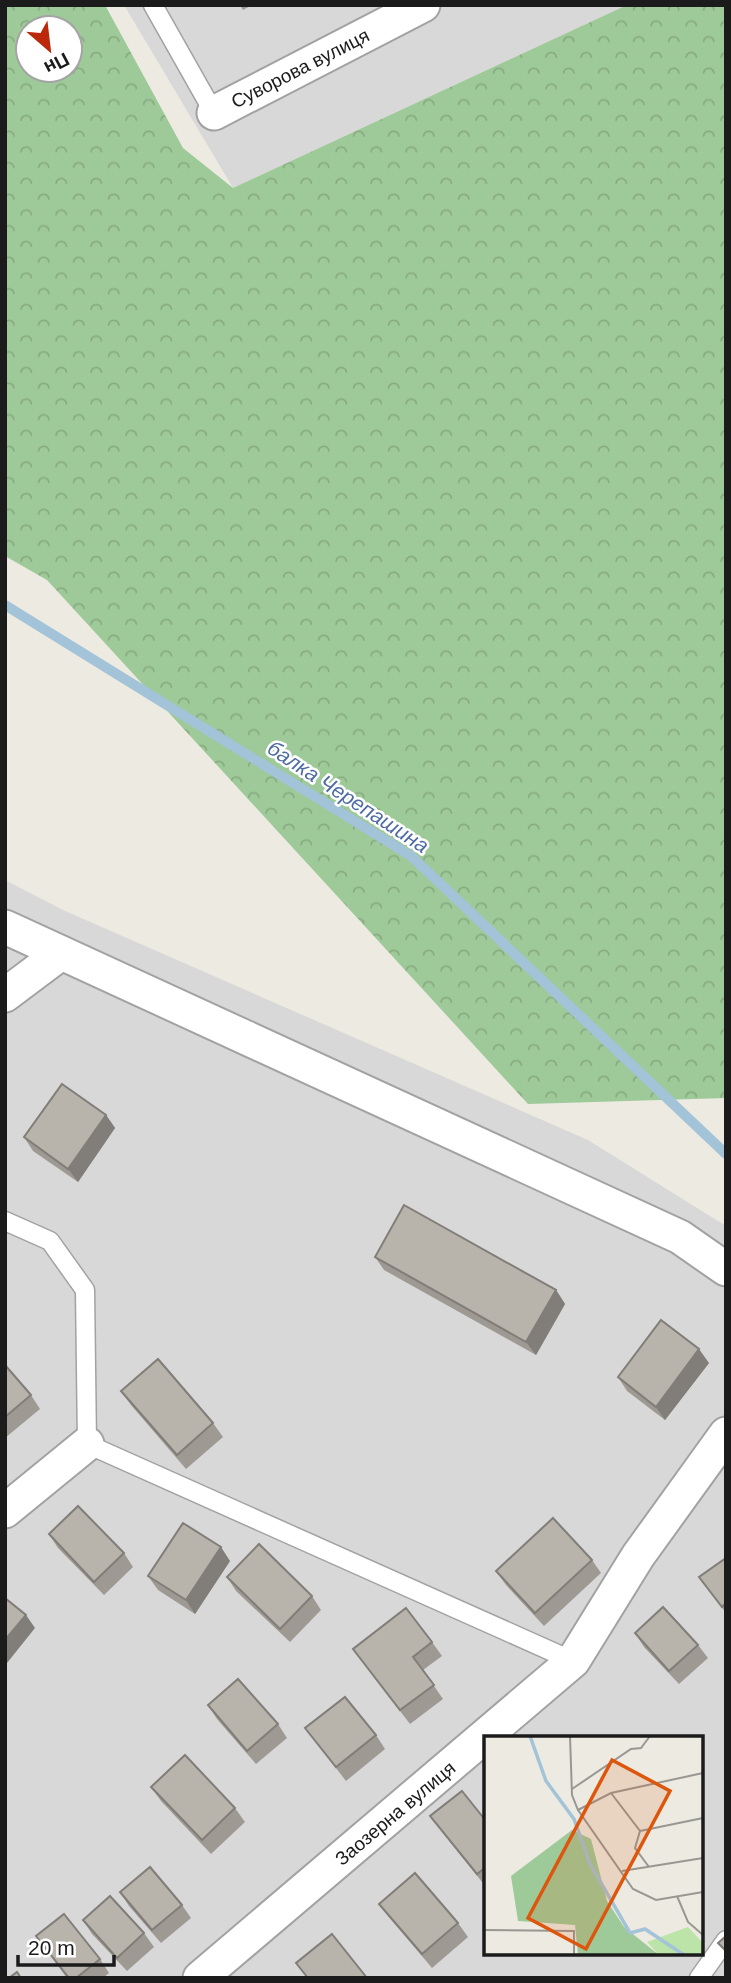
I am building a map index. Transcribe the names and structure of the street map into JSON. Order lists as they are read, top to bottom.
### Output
{
  "streets": {
    "street": ["Суворова вулиця", "Заозерна вулиця"]
  },
  "water": ["балка Черепашина"],
  "scale_bar": "20 m",
  "north": "bottom right"
}
